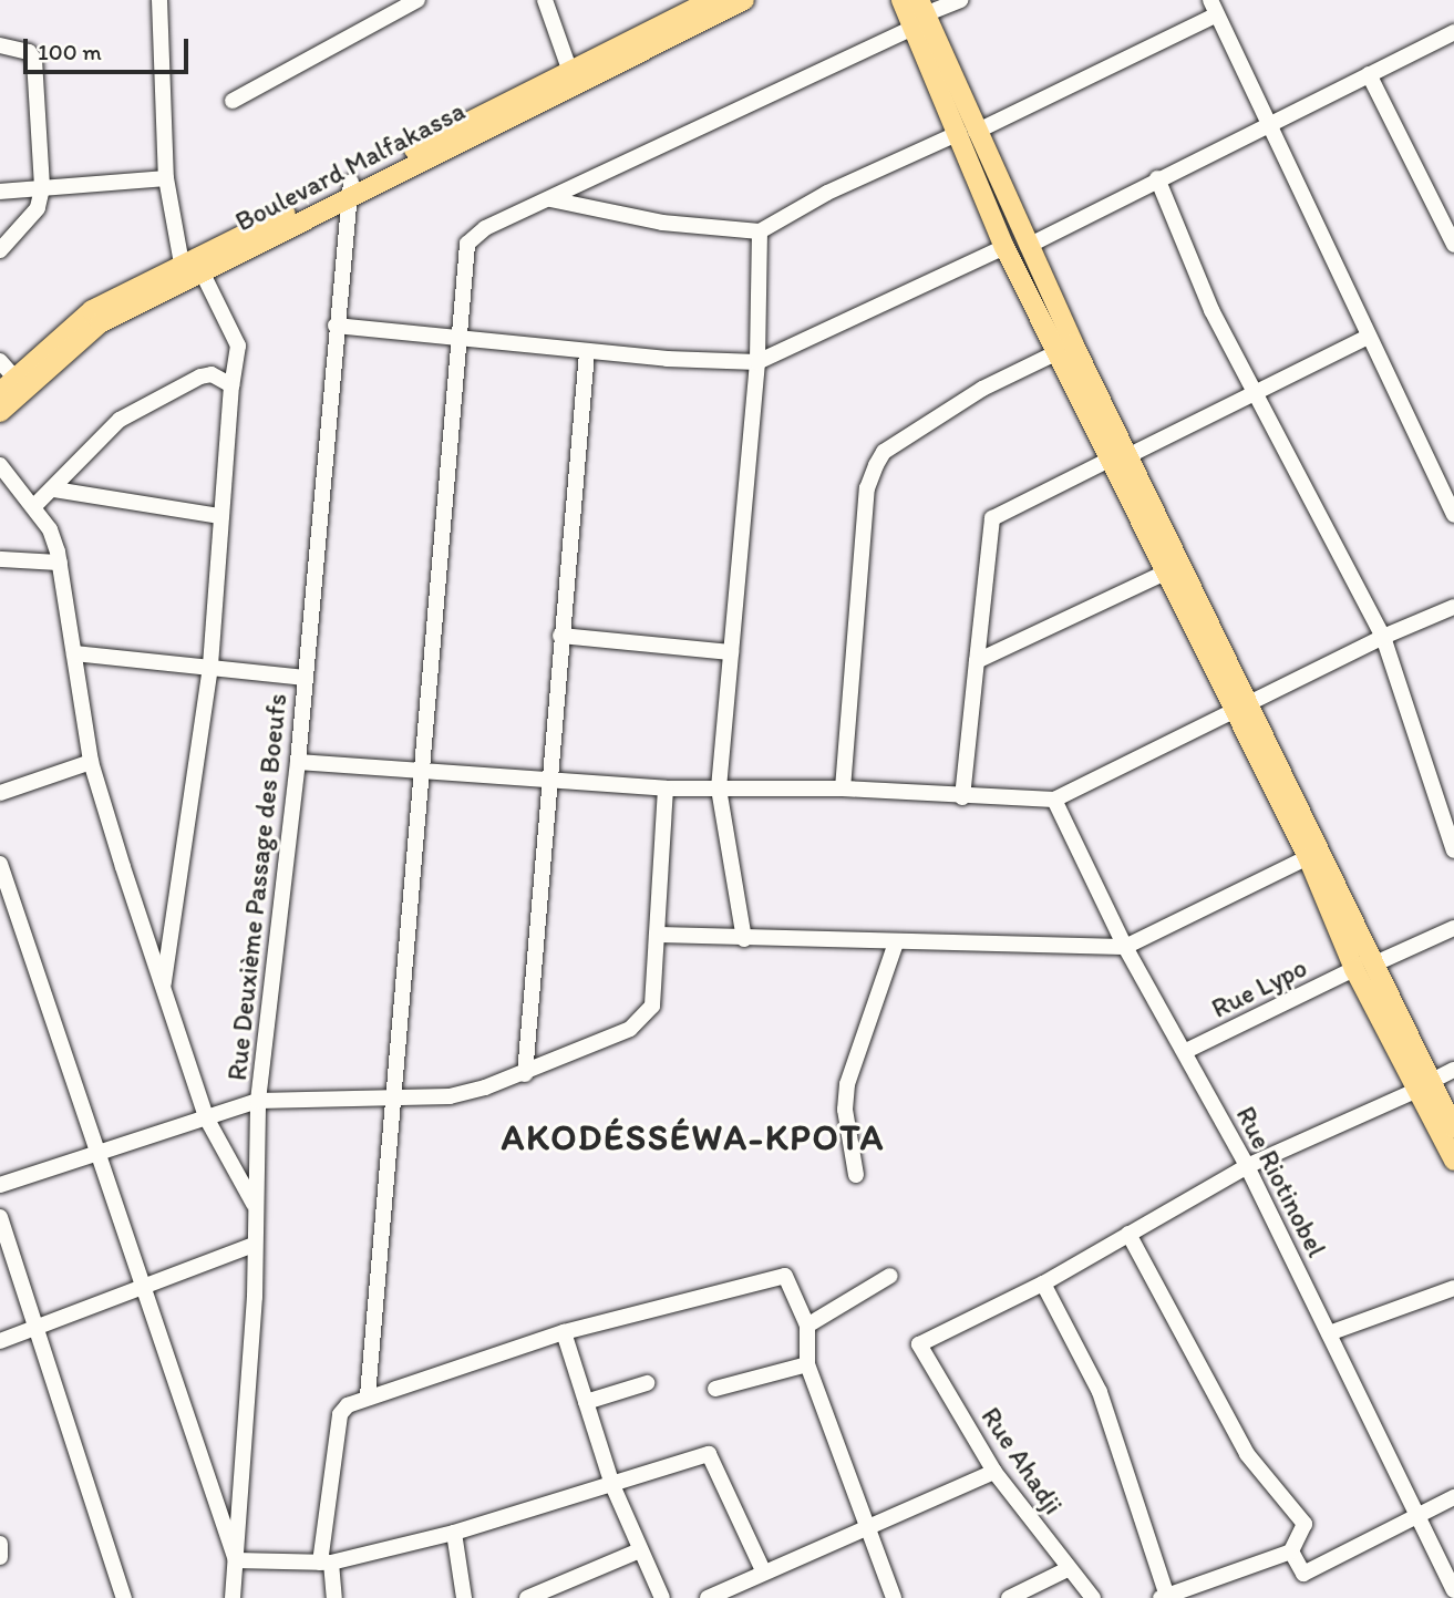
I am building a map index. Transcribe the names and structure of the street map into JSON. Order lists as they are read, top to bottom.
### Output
{
  "streets": {
    "main road": ["Boulevard Malfakassa"],
    "street": [
      "Rue Deuxième Passage des Boeufs",
      "Rue Lypo",
      "Rue Riotinobel",
      "Rue Ahadji"
    ]
  },
  "crossings": [
    ["Boulevard Malfakassa", "Rue Deuxième Passage des Boeufs"],
    ["Rue Lypo", "Rue Riotinobel"]
  ],
  "districts": ["AKODÉSSÉWA-KPOTA"],
  "scale_bar": "100 m"
}
